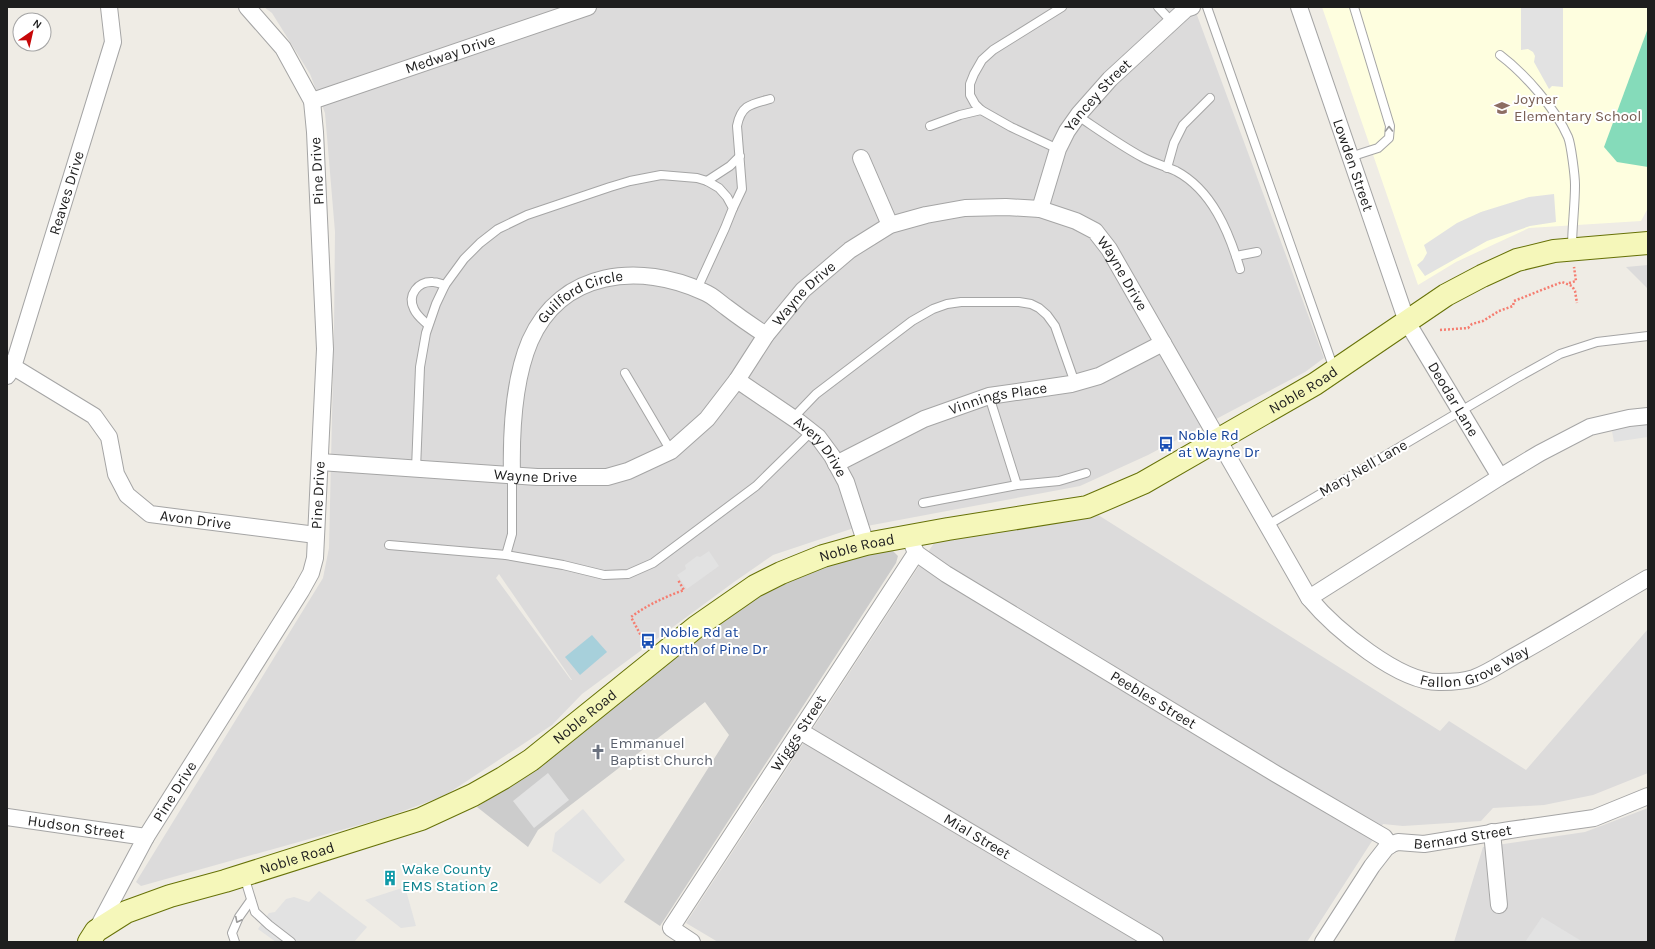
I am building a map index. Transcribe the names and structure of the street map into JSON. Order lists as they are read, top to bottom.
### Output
{
  "streets": {
    "street": [
      "Medway Drive",
      "Yancey Street",
      "Lowden Street",
      "Pine Drive",
      "Reaves Drive",
      "Wayne Drive",
      "Guilford Circle",
      "Noble Road",
      "Vinnings Place",
      "Deodar Lane",
      "Avery Drive",
      "Avon Drive",
      "Fallon Grove Way",
      "Peebles Street",
      "Wiggs Street",
      "Hudson Street",
      "Mial Street",
      "Bernard Street"
    ],
    "lane": ["Mary Nell Lane"]
  },
  "crossings": [
    ["Medway Drive", "Pine Drive"],
    ["Yancey Street", "Wayne Drive"],
    ["Lowden Street", "Noble Road"],
    ["Lowden Street", "Deodar Lane"],
    ["Pine Drive", "Wayne Drive"],
    ["Pine Drive", "Noble Road"],
    ["Pine Drive", "Avon Drive"],
    ["Pine Drive", "Hudson Street"],
    ["Reaves Drive", "Avon Drive"],
    ["Wayne Drive", "Guilford Circle"],
    ["Wayne Drive", "Noble Road"],
    ["Wayne Drive", "Vinnings Place"],
    ["Wayne Drive", "Avery Drive"],
    ["Wayne Drive", "Fallon Grove Way"],
    ["Noble Road", "Deodar Lane"],
    ["Noble Road", "Avery Drive"],
    ["Noble Road", "Fallon Grove Way"],
    ["Noble Road", "Peebles Street"],
    ["Noble Road", "Wiggs Street"],
    ["Vinnings Place", "Avery Drive"],
    ["Deodar Lane", "Mary Nell Lane"],
    ["Mary Nell Lane", "Fallon Grove Way"],
    ["Peebles Street", "Wiggs Street"],
    ["Peebles Street", "Bernard Street"],
    ["Wiggs Street", "Mial Street"]
  ],
  "places": {
    "school or university": ["Joyner Elementary School"],
    "bus stop": ["Noble Rd at Wayne Dr", "Noble Rd at North of Pine Dr"],
    "church": ["Emmanuel Baptist Church"],
    "building": ["Wake County EMS Station 2"]
  },
  "north": "top right"
}
